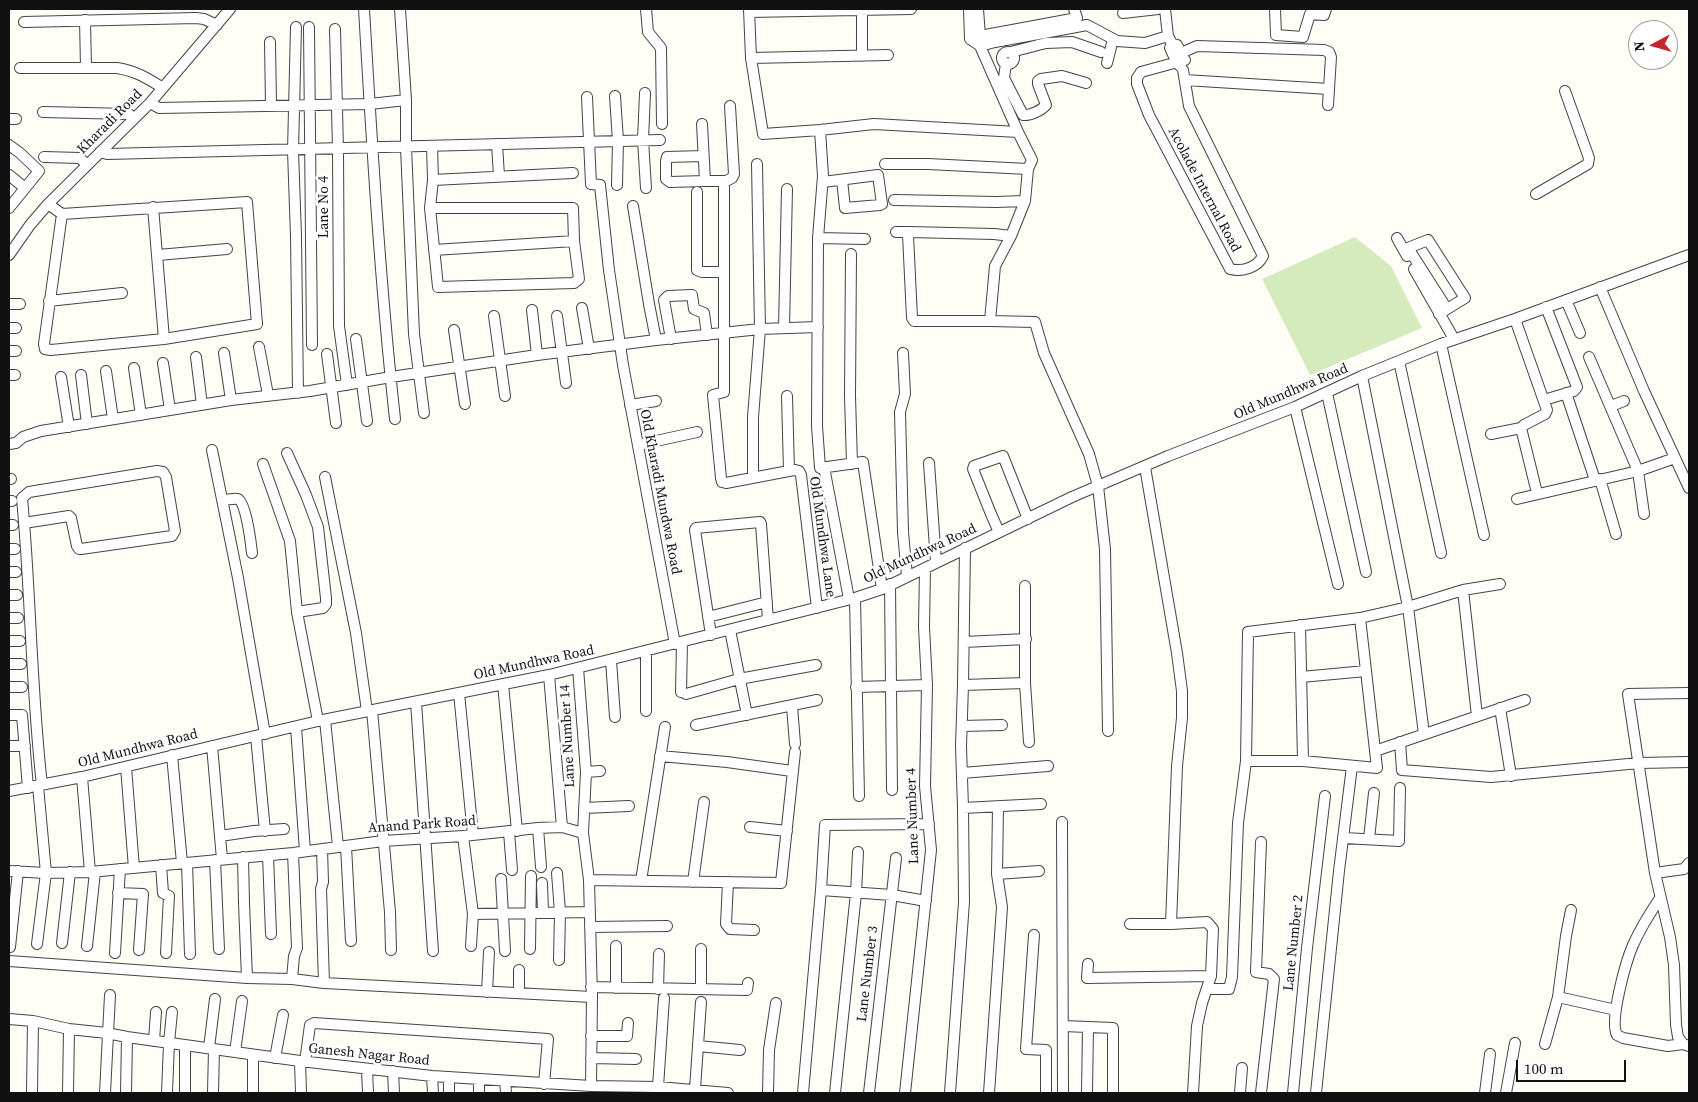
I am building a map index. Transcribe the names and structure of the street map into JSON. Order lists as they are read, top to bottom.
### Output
{
  "streets": {
    "street": [
      "Kharadi Road",
      "Acolade Internal Road",
      "Lane No 4",
      "Old Mundhwa Road",
      "Old Kharadi Mundwa Road",
      "Old Mundhwa Lane",
      "Lane Number 14",
      "Lane Number 4",
      "Anand Park Road",
      "Lane Number 2",
      "Lane Number 3",
      "Ganesh Nagar Road"
    ]
  },
  "crossings": [
    ["Old Mundhwa Road", "Old Kharadi Mundwa Road"],
    ["Old Mundhwa Road", "Old Mundhwa Lane"],
    ["Old Mundhwa Road", "Lane Number 14"],
    ["Old Mundhwa Road", "Lane Number 4"],
    ["Lane Number 14", "Anand Park Road"]
  ],
  "scale_bar": "100 m",
  "north": "left"
}
